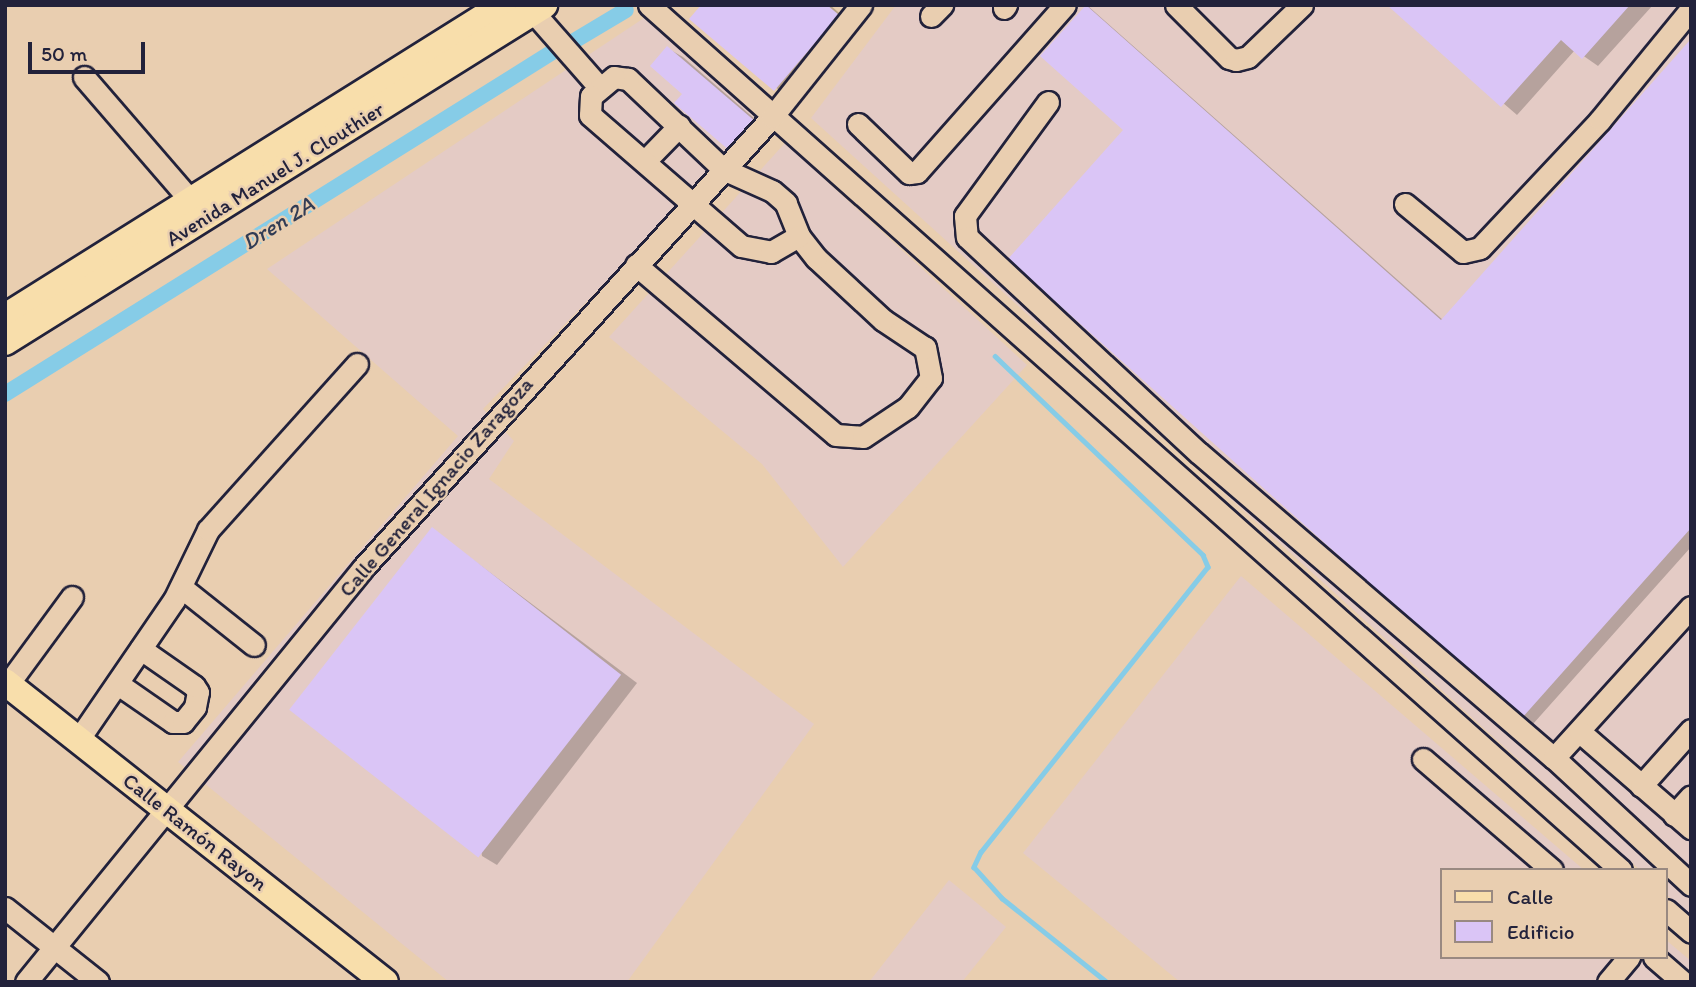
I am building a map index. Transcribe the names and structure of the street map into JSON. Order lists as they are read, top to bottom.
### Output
{
  "streets": {
    "main road": ["Avenida Manuel J. Clouthier", "Calle Ramón Rayon"],
    "street": ["Calle General Ignacio Zaragoza"]
  },
  "crossings": [
    ["Calle General Ignacio Zaragoza", "Calle Ramón Rayon"]
  ],
  "water": ["Dren 2A"],
  "legend": ["Calle", "Edificio"],
  "scale_bar": "50 m"
}
